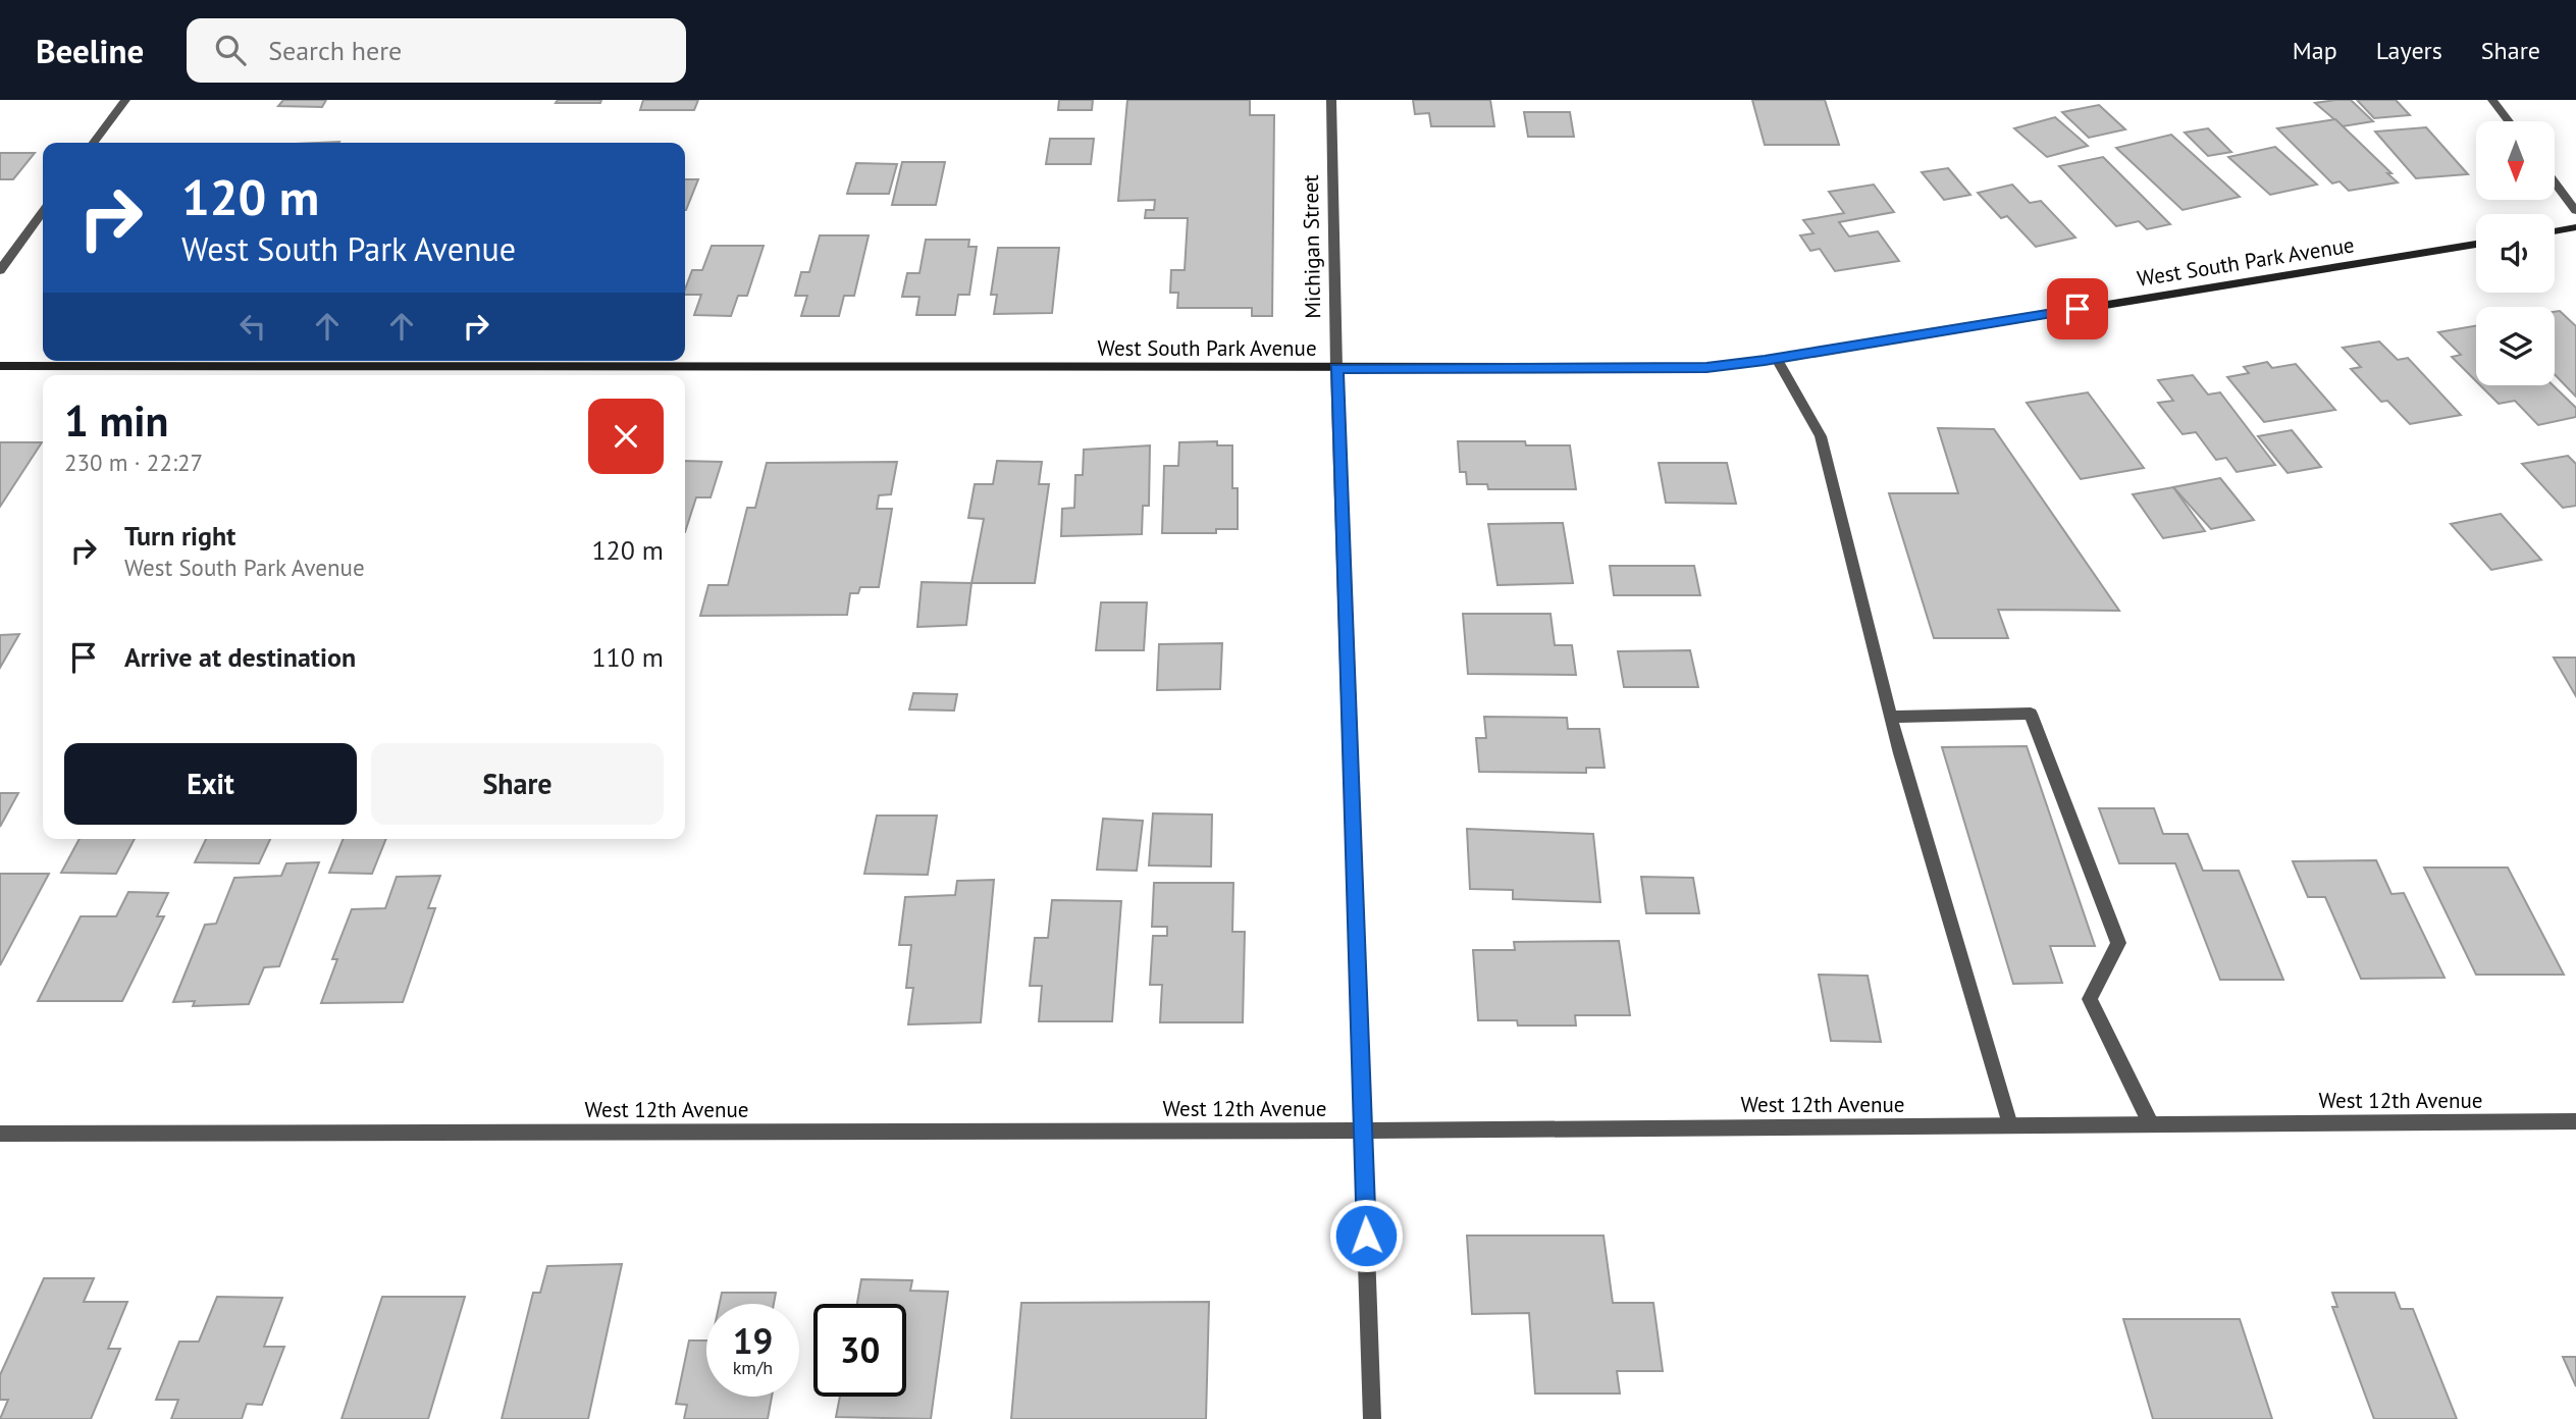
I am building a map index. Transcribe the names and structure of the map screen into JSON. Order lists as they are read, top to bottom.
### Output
{
  "streets": {
    "main road": ["West South Park Avenue"],
    "street": ["Michigan Street", "West 12th Avenue"]
  },
  "crossings": [
    ["Michigan Street", "West South Park Avenue"],
    ["Michigan Street", "West 12th Avenue"]
  ],
  "north": "bottom",
  "page": {
    "header": "Beeline",
    "search": "Search here",
    "nav": ["Map", "Layers", "Share"],
    "turn": ["120 m", "West South Park Avenue"],
    "heading": ["1 min", "230 m · 22:27"],
    "list": [
      {
        "name": "Turn right",
        "note": "West South Park Avenue",
        "value": "120 m"
      },
      {
        "name": "Arrive at destination",
        "value": "110 m"
      }
    ],
    "buttons": ["Exit", "Share"],
    "speed": "19 km/h",
    "limit": "30"
  }
}
